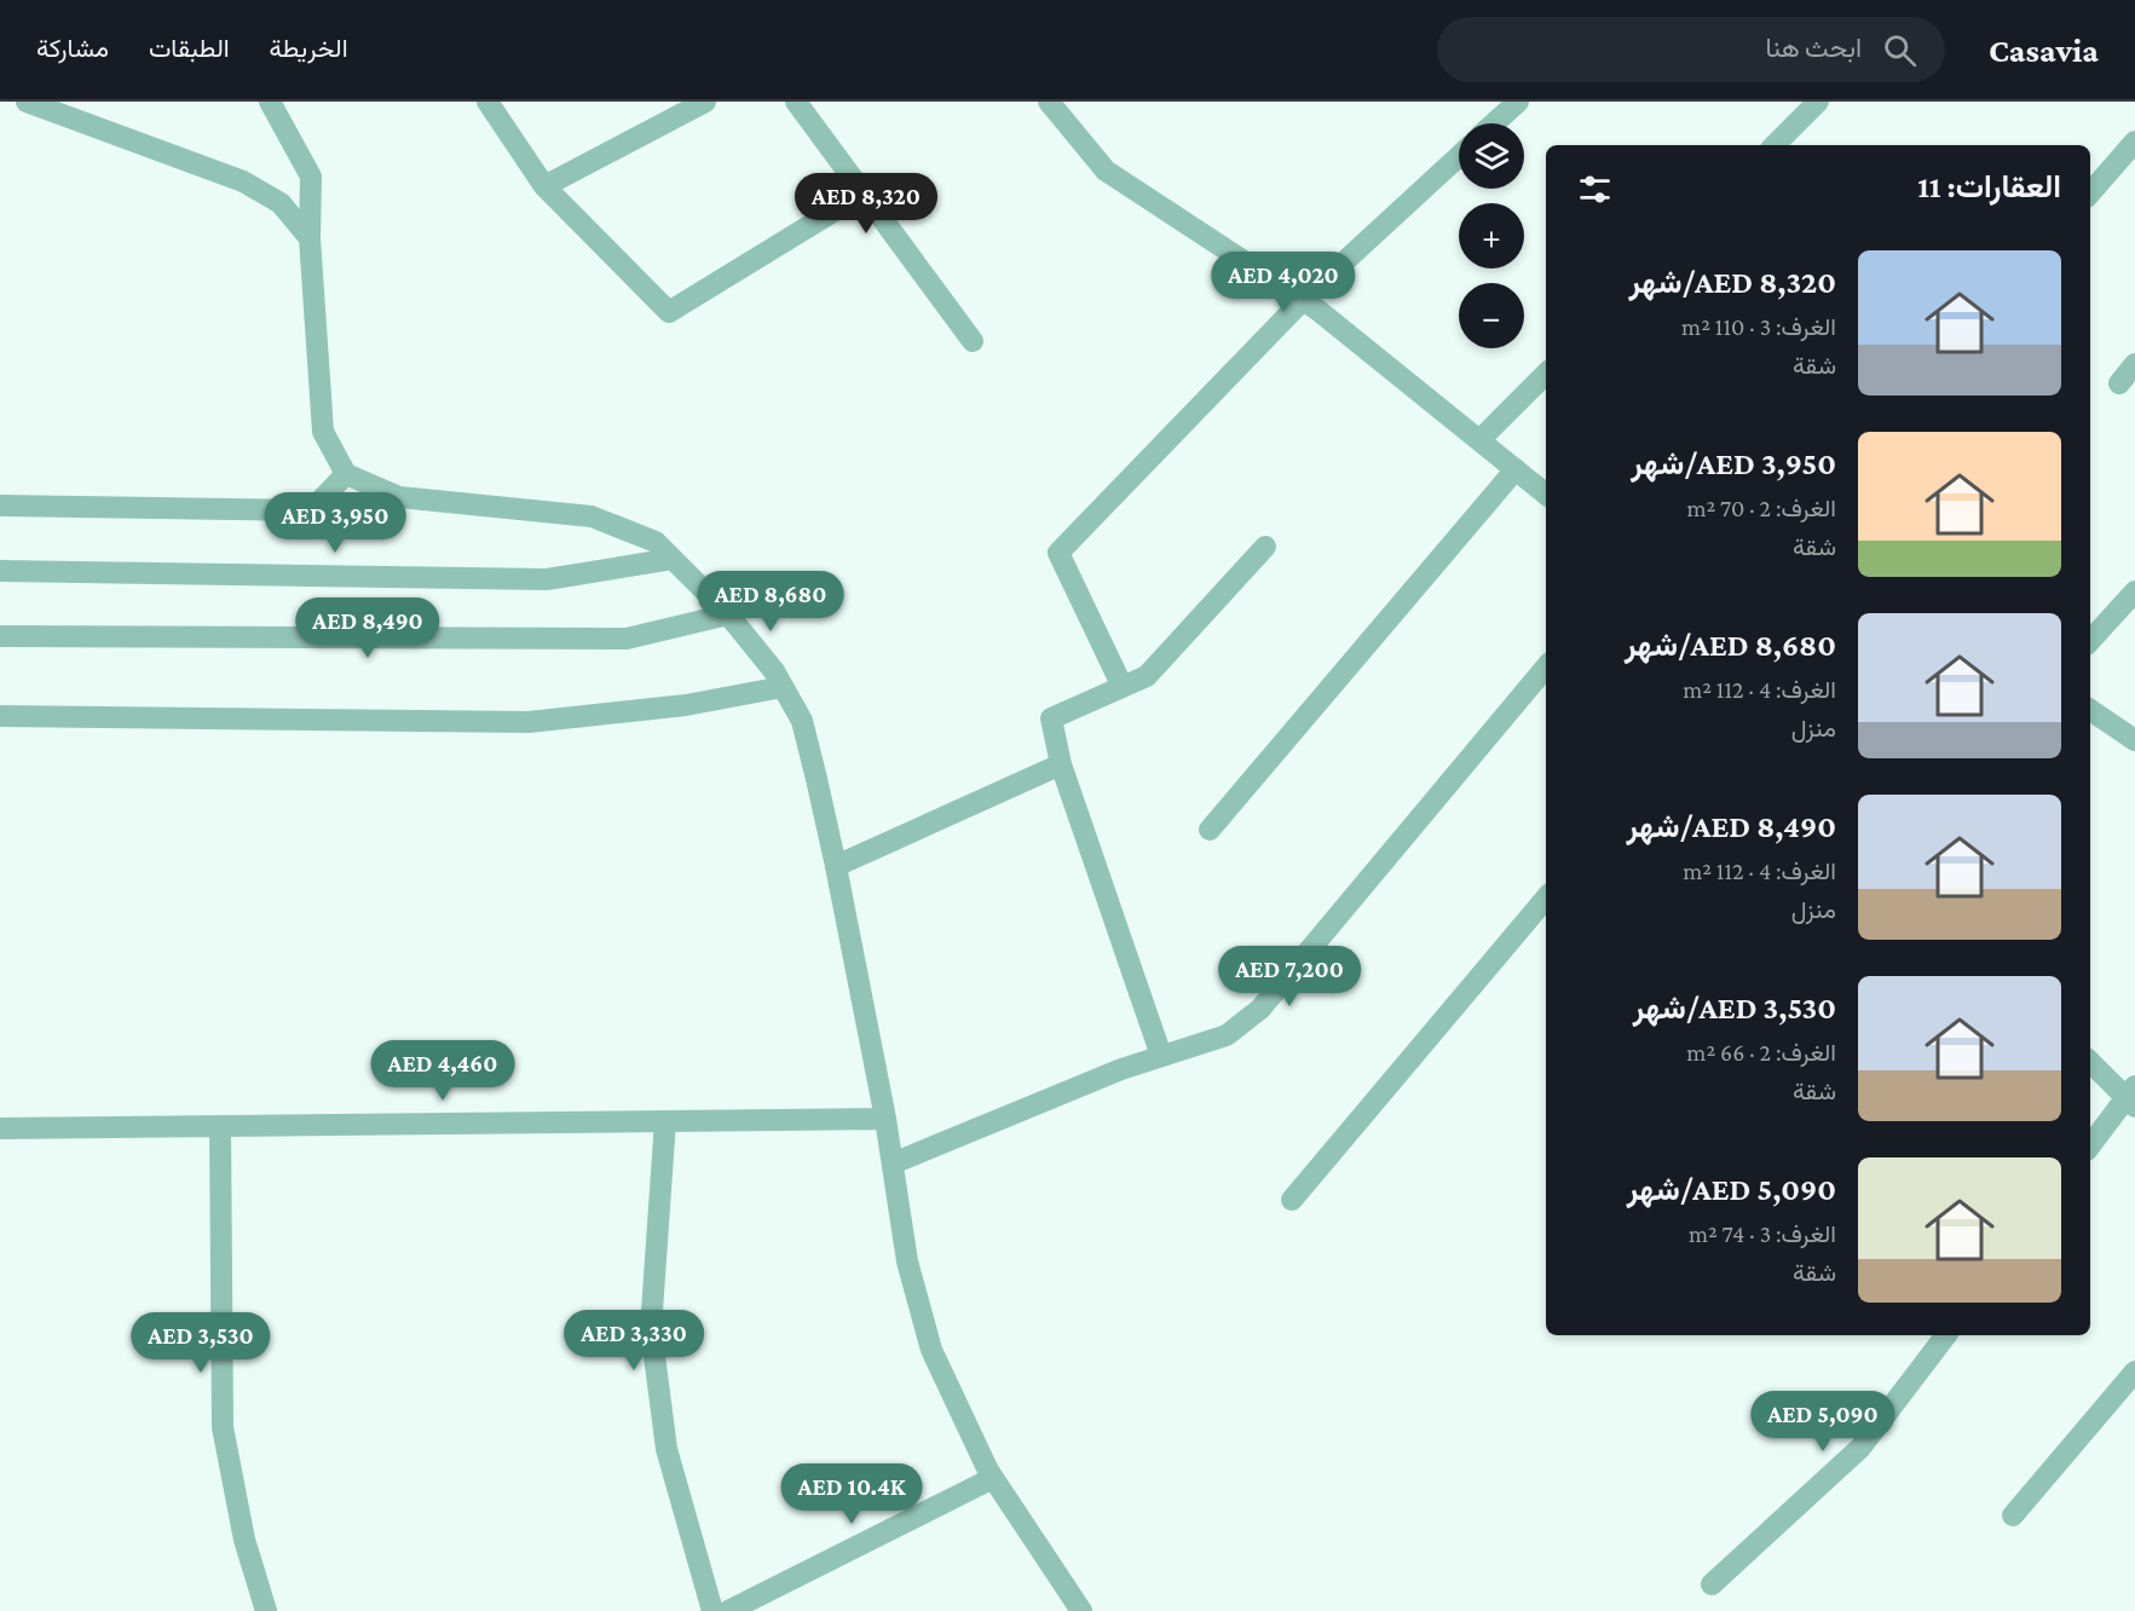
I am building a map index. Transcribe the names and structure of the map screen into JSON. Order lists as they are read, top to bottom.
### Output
{
  "page": {
    "header": "Casavia",
    "search": "ابحث هنا",
    "nav": ["الخريطة", "الطبقات", "مشاركة"],
    "map_buttons": ["+", "−"],
    "heading": "العقارات: 11",
    "price": [
      "AED 8,320",
      "AED 4,020",
      "AED 3,950",
      "AED 8,680",
      "AED 8,490",
      "AED 7,200",
      "AED 4,460",
      "AED 3,330",
      "AED 3,530",
      "AED 5,090",
      "AED 10.4K"
    ],
    "list": [
      {
        "name": "AED 8,320/شهر",
        "note": "الغرف: 3 · 110 m² · شقة"
      },
      {
        "name": "AED 3,950/شهر",
        "note": "الغرف: 2 · 70 m² · شقة"
      },
      {
        "name": "AED 8,680/شهر",
        "note": "الغرف: 4 · 112 m² · منزل"
      },
      {
        "name": "AED 8,490/شهر",
        "note": "الغرف: 4 · 112 m² · منزل"
      },
      {
        "name": "AED 3,530/شهر",
        "note": "الغرف: 2 · 66 m² · شقة"
      },
      {
        "name": "AED 5,090/شهر",
        "note": "الغرف: 3 · 74 m² · شقة"
      }
    ]
  }
}
